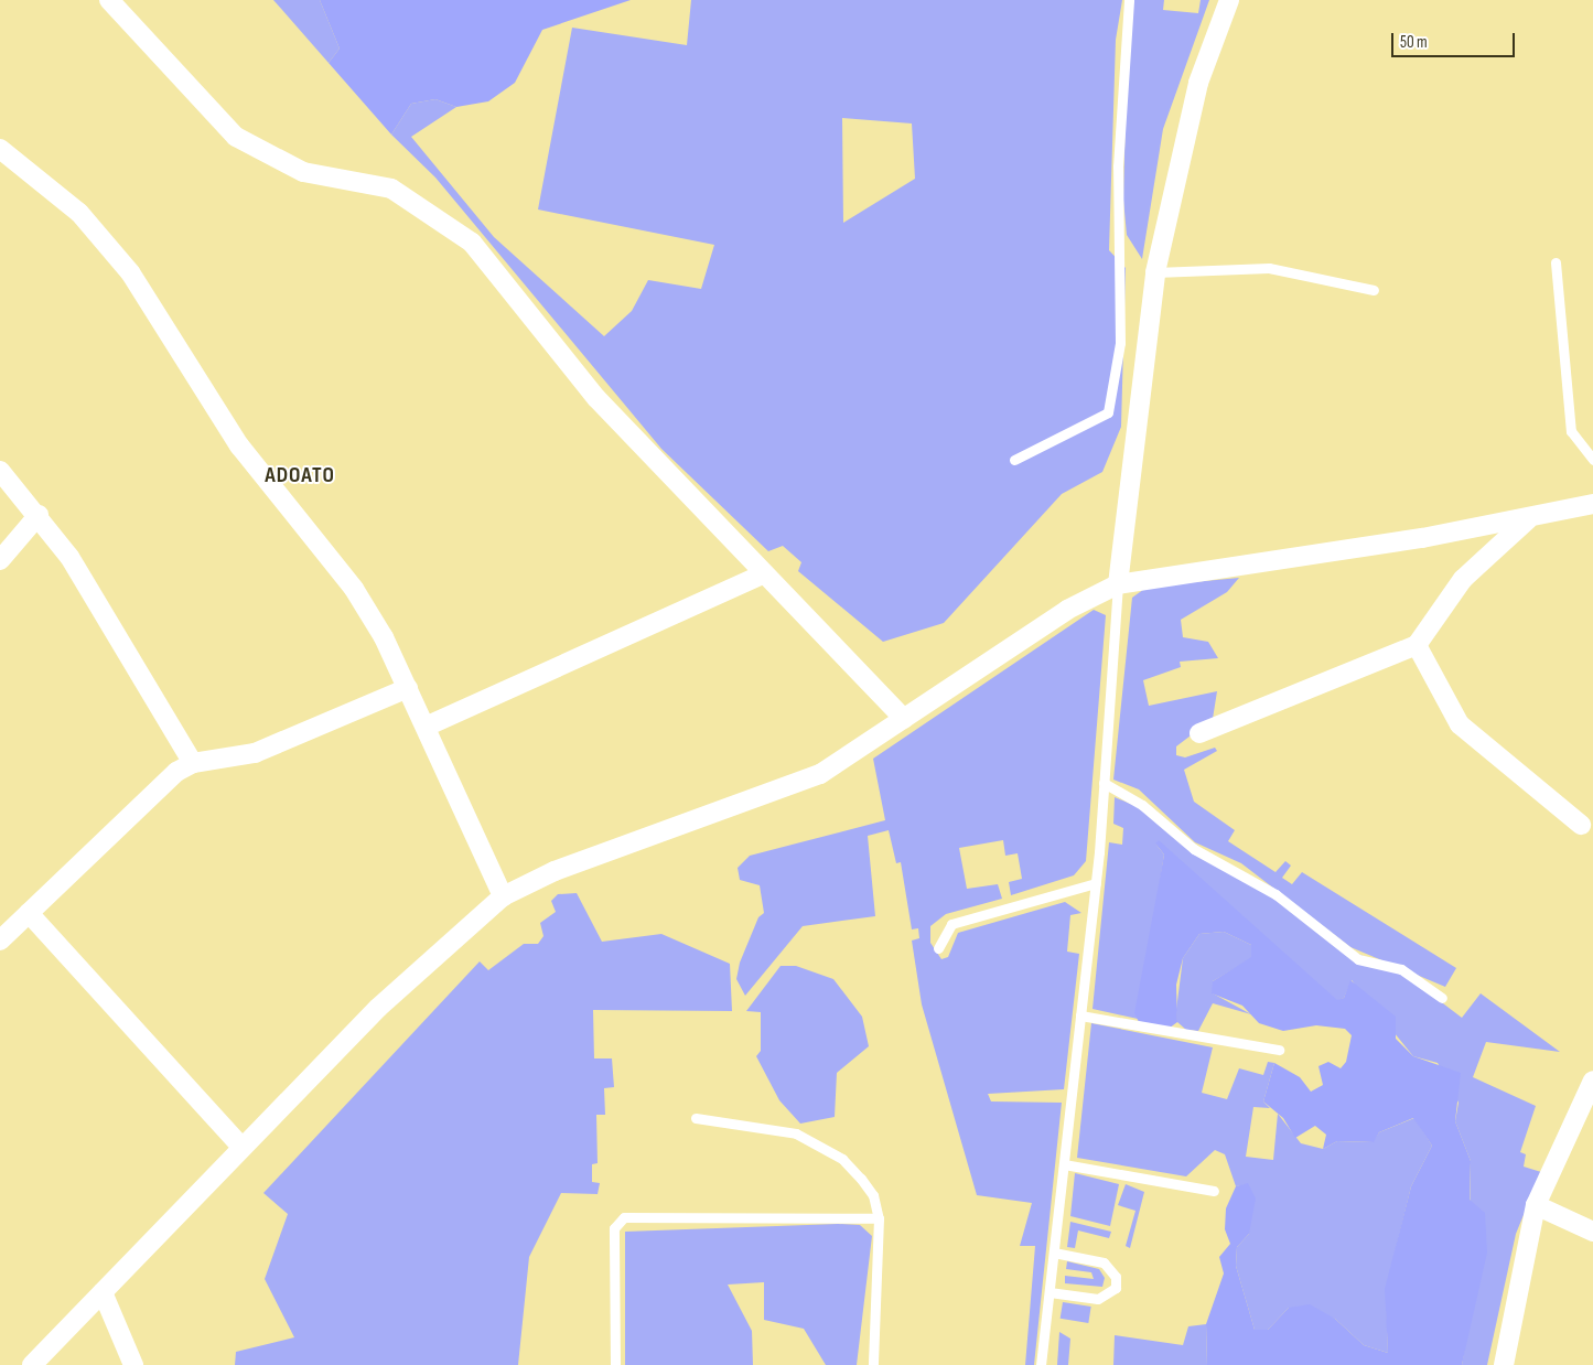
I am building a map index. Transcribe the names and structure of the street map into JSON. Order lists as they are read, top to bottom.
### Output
{
  "districts": ["ADOATO"],
  "scale_bar": "50 m"
}
